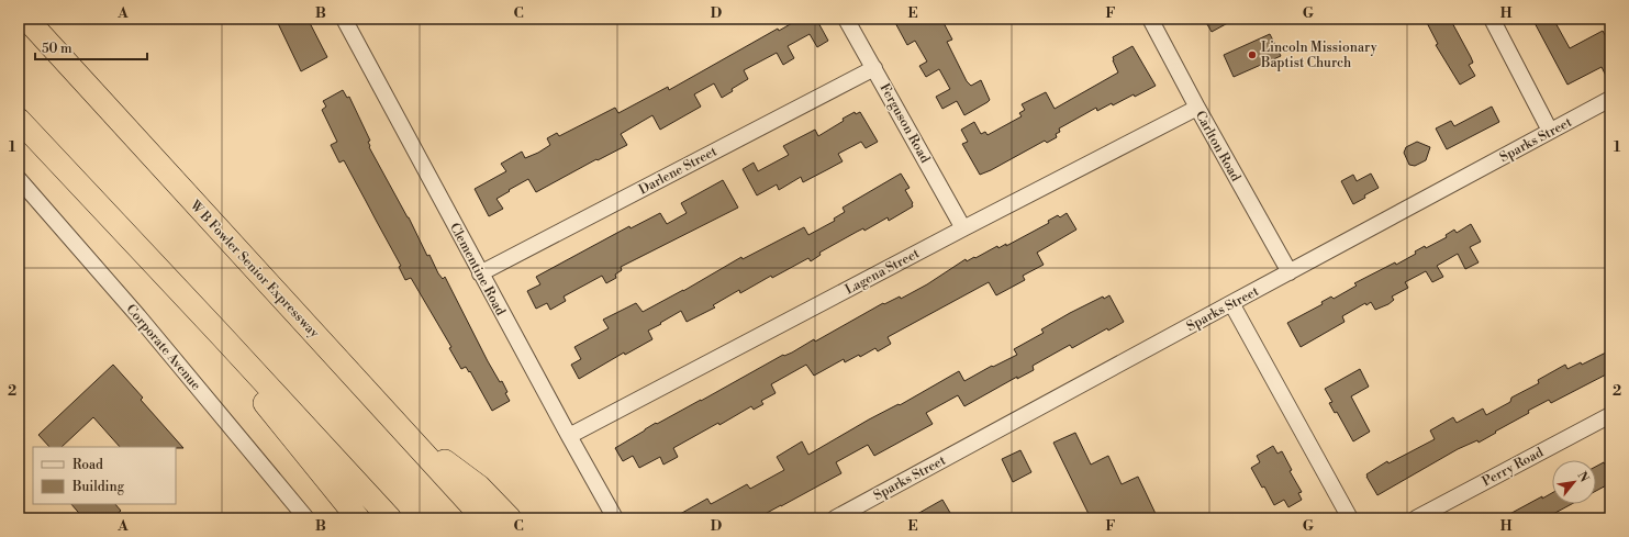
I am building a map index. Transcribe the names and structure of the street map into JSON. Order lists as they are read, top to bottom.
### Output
{
  "streets": {
    "highway": ["W B Fowler Senior Expressway"],
    "street": [
      "Ferguson Road",
      "Sparks Street",
      "Carlton Road",
      "Darlene Street",
      "Clementine Road",
      "Lagena Street",
      "Corporate Avenue",
      "Perry Road"
    ]
  },
  "crossings": [
    ["Ferguson Road", "Darlene Street"],
    ["Ferguson Road", "Lagena Street"],
    ["Sparks Street", "Carlton Road"],
    ["Carlton Road", "Lagena Street"],
    ["Darlene Street", "Clementine Road"],
    ["Clementine Road", "Lagena Street"]
  ],
  "places": ["Lincoln Missionary Baptist Church"],
  "legend": ["Road", "Building"],
  "scale_bar": "50 m",
  "north": "top right",
  "grid": {
    "columns": [
      "A",
      "B",
      "C",
      "D",
      "E",
      "F",
      "G",
      "H"
    ],
    "rows": ["1", "2"]
  }
}
